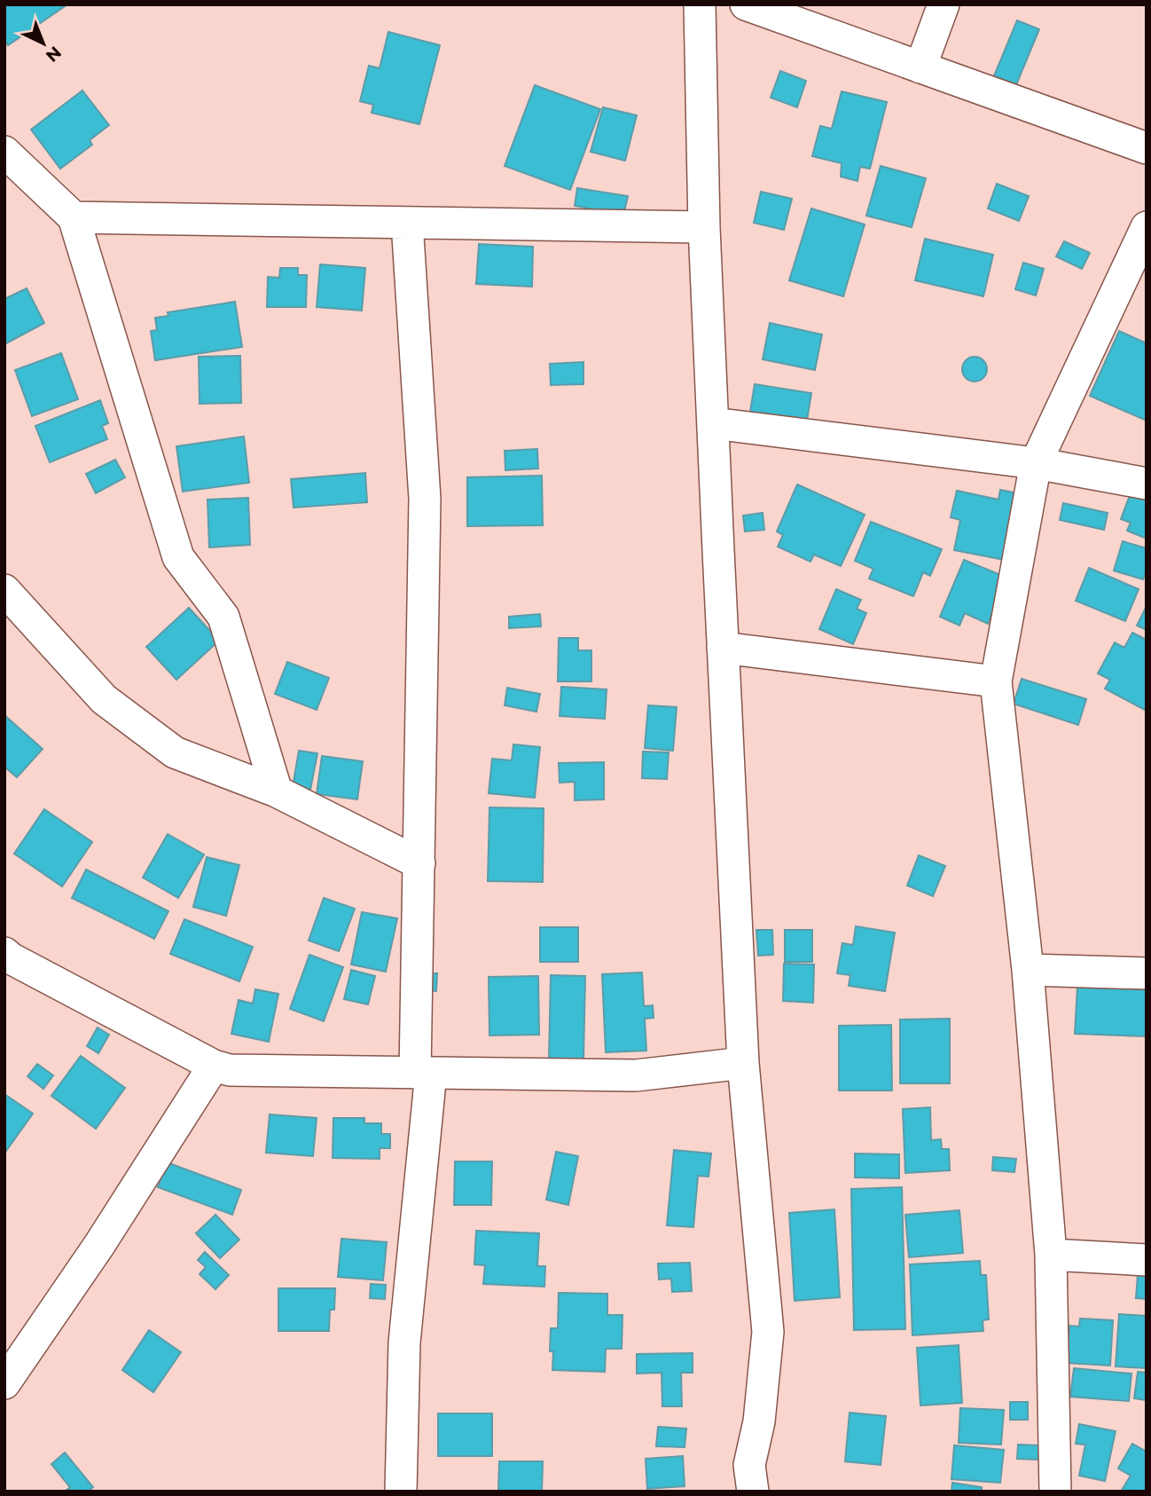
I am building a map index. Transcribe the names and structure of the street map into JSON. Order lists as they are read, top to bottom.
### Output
{
  "north": "bottom right"
}
